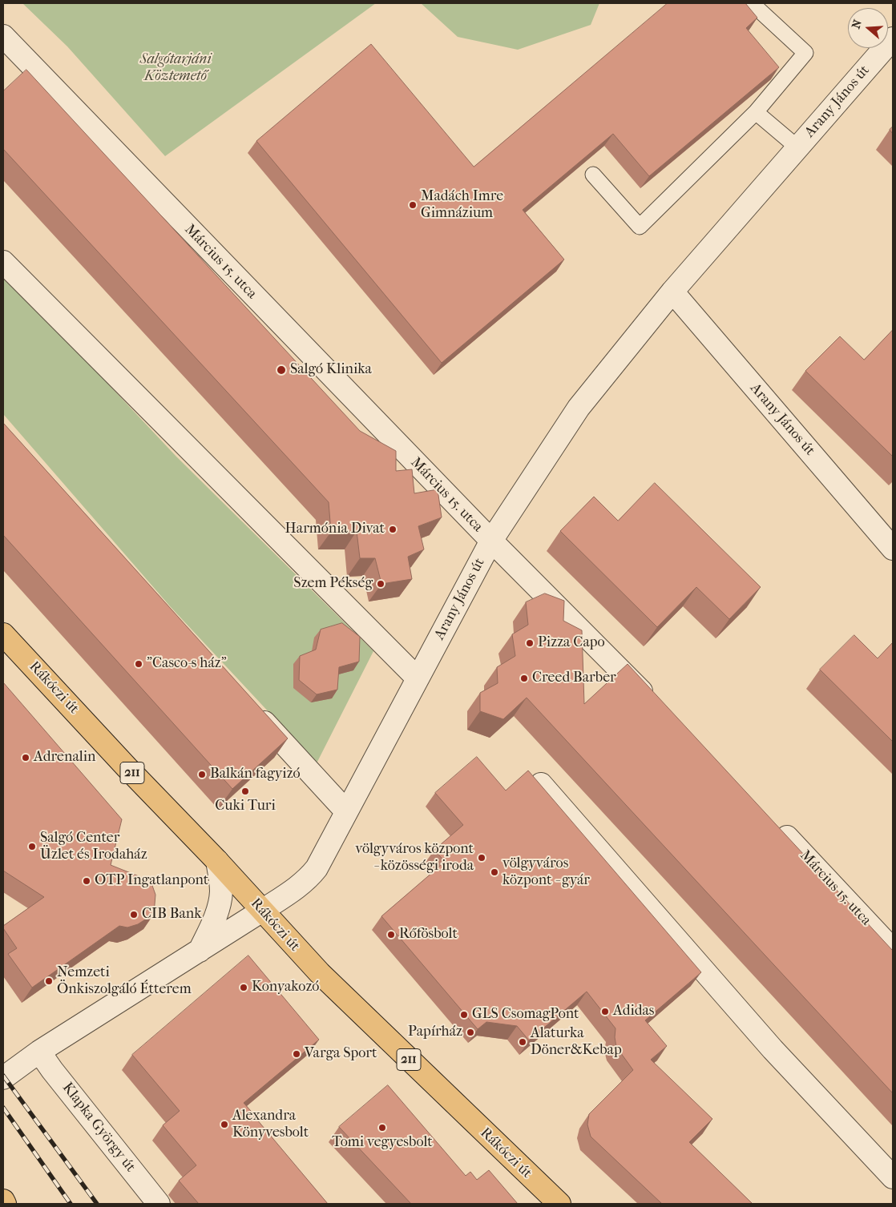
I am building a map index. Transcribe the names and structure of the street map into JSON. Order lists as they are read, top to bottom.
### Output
{
  "streets": {
    "main road": ["Rákóczi út", "211"],
    "street": ["Arany János út", "Március 15. utca", "Klapka György út"]
  },
  "crossings": [
    ["Arany János út", "Március 15. utca"],
    ["Arany János út", "Rákóczi út"],
    ["Arany János út", "Klapka György út"]
  ],
  "parks": ["Salgótarjáni Köztemető"],
  "places": [
    "Madách Imre Gimnázium",
    "Salgó Klinika",
    "Harmónia Divat",
    "Szem Pékség",
    "Pizza Capo",
    "\"Casco-s ház\"",
    "Creed Barber",
    "Adrenalin",
    "Balkán fagyizó",
    "Cuki Turi",
    "Salgó Center Üzlet és Irodaház",
    "völgyváros központ - közösségi iroda",
    "völgyváros központ - gyár",
    "OTP Ingatlanpont",
    "CIB Bank",
    "Rőfösbolt",
    "Nemzeti Önkiszolgáló Étterem",
    "Konyakozó",
    "Adidas",
    "GLS CsomagPont",
    "Papírház",
    "Alaturka Döner&Kebap",
    "Varga Sport",
    "Alexandra Könyvesbolt",
    "Tomi vegyesbolt"
  ],
  "north": "left"
}
